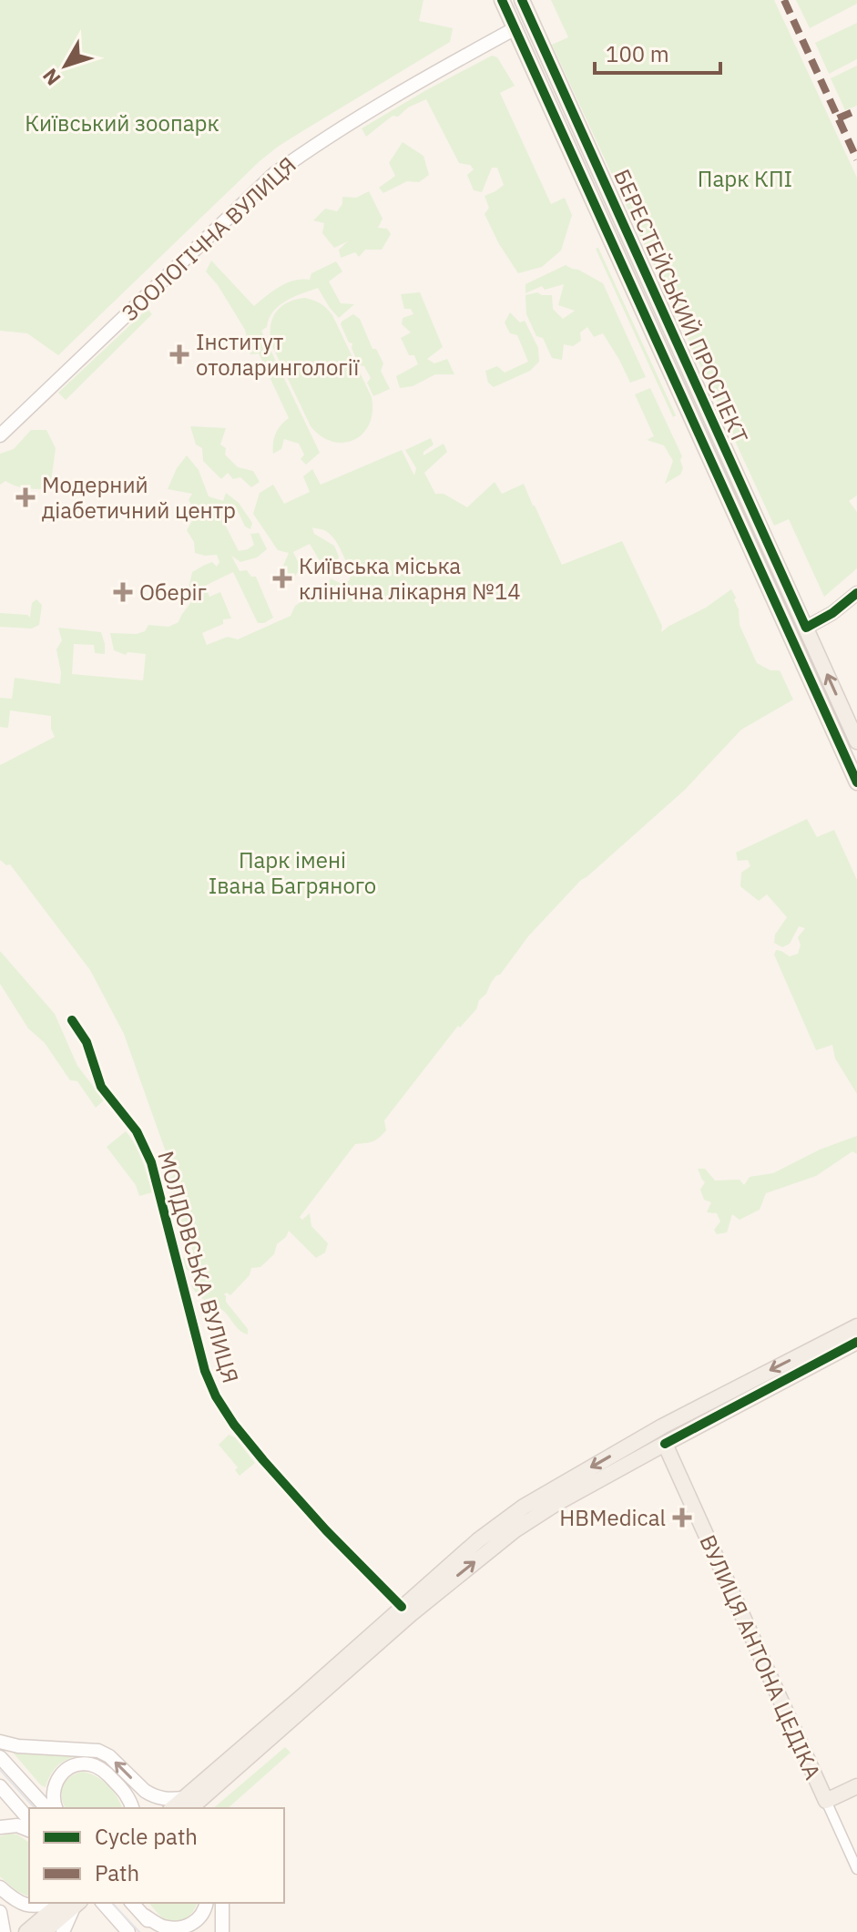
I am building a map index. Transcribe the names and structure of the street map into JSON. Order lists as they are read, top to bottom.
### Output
{
  "streets": {
    "main road": ["ЗООЛОГІЧНА ВУЛИЦЯ", "БЕРЕСТЕЙСЬКИЙ ПРОСПЕКТ", "ВУЛИЦЯ АНТОНА ЦЕДІКА"],
    "street": ["МОЛДОВСЬКА ВУЛИЦЯ"]
  },
  "crossings": [
    ["ЗООЛОГІЧНА ВУЛИЦЯ", "БЕРЕСТЕЙСЬКИЙ ПРОСПЕКТ"]
  ],
  "parks": ["Київський зоопарк", "Парк КПІ", "Парк імені Івана Багряного"],
  "places": {
    "health": [
      "Інститут отоларингології",
      "Модерний діабетичний центр",
      "Київська міська клінічна лікарня №14",
      "Оберіг",
      "HBMedical"
    ]
  },
  "legend": ["Cycle path", "Path"],
  "scale_bar": "100 m",
  "north": "bottom left"
}
